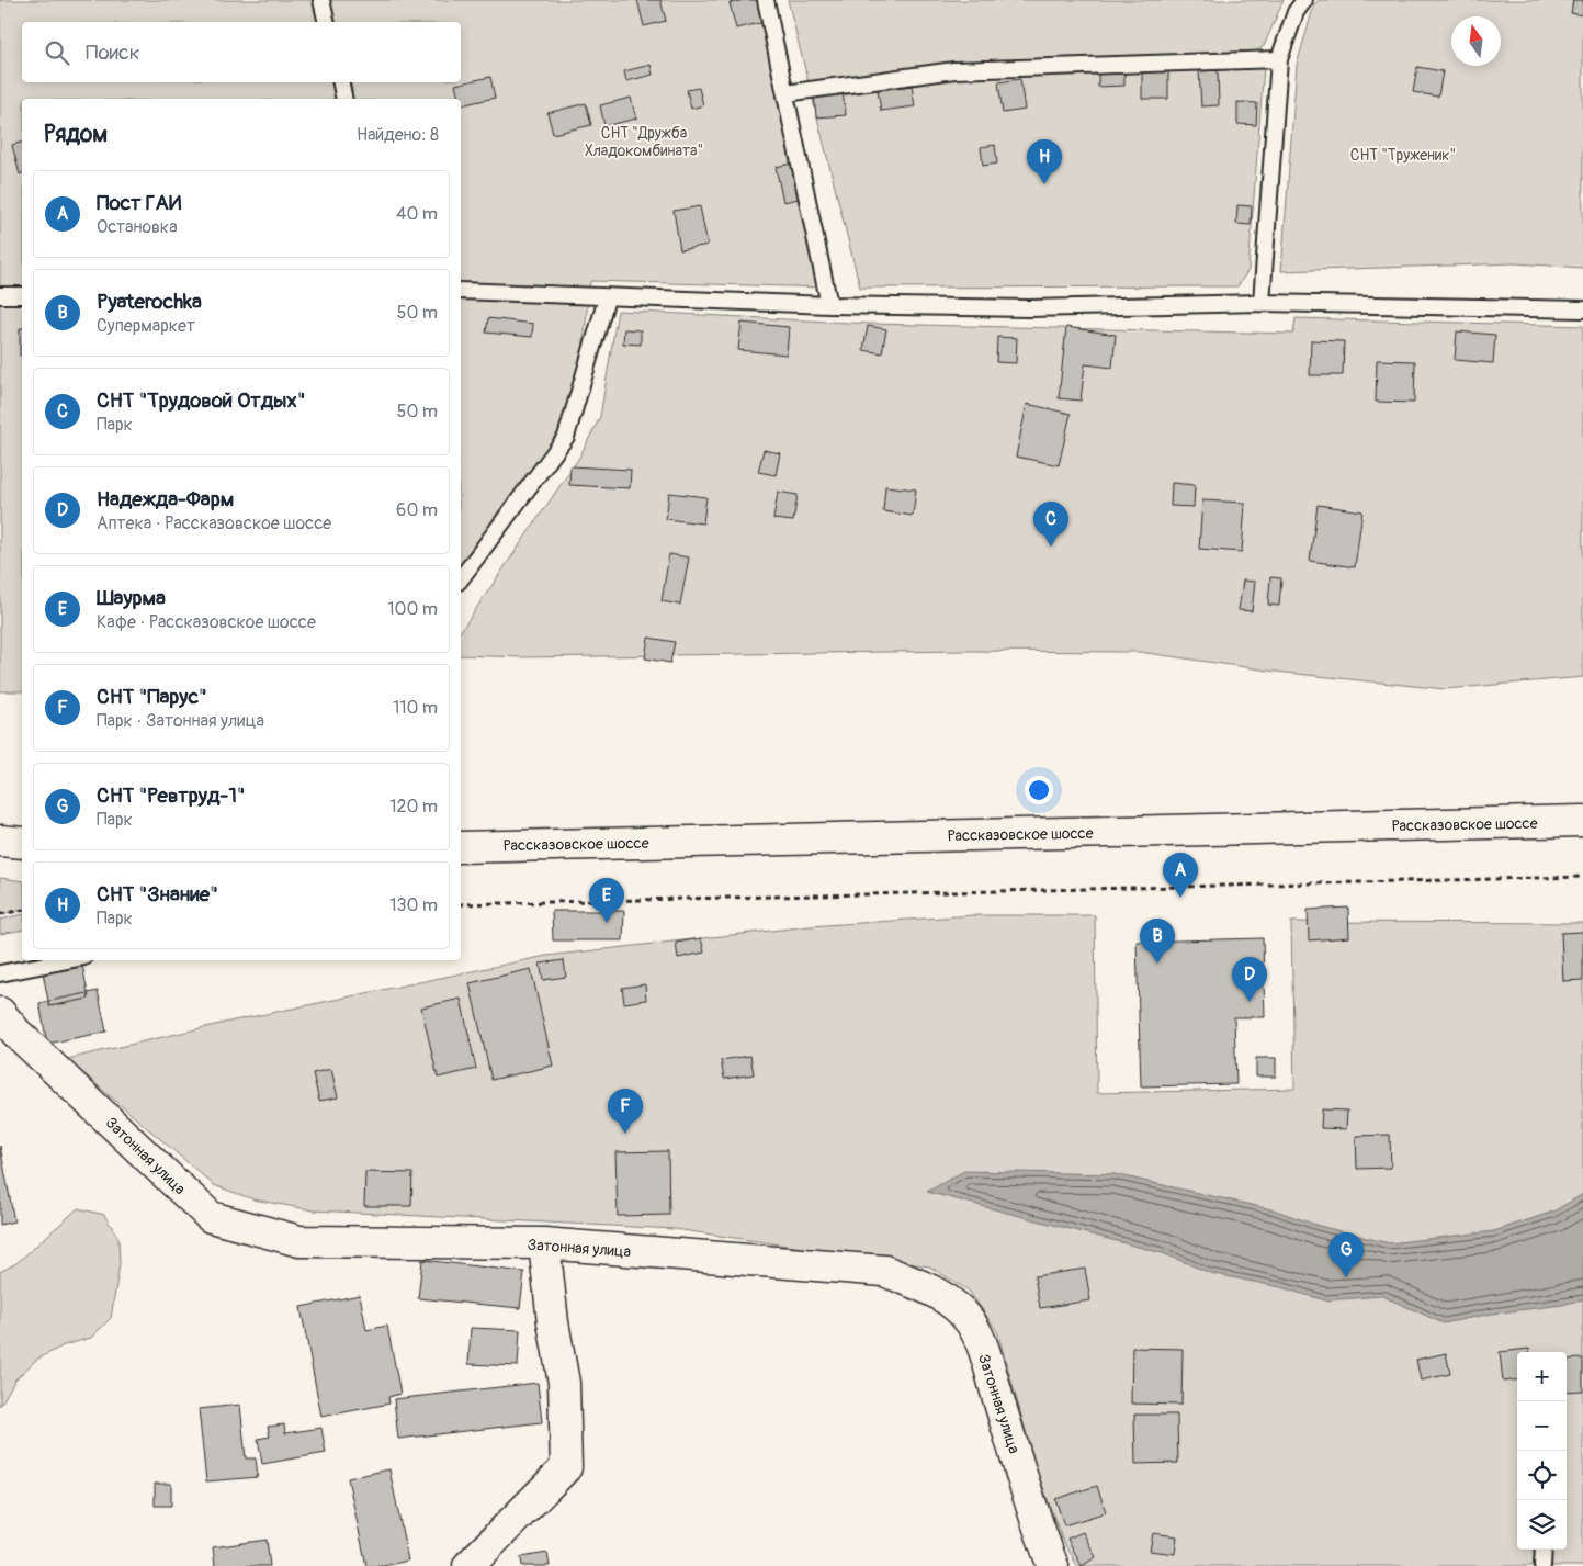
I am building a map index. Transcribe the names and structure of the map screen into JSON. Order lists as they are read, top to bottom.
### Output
{
  "streets": {
    "street": ["Рассказовское шоссе", "Затонная улица"]
  },
  "parks": ["СНТ \"Дружба Хладокомбината\"", "СНТ \"Труженик\""],
  "north": "top",
  "page": {
    "search": "Поиск",
    "heading": ["Рядом", "Найдено: 8"],
    "pins": [
      "H",
      "C",
      "A",
      "E",
      "B",
      "D",
      "F",
      "G"
    ],
    "list": [
      {
        "mark": "A",
        "name": "Пост ГАИ",
        "note": "Остановка",
        "value": "40 m"
      },
      {
        "mark": "B",
        "name": "Pyaterochka",
        "note": "Супермаркет",
        "value": "50 m"
      },
      {
        "mark": "C",
        "name": "СНТ \"Трудовой Отдых\"",
        "note": "Парк",
        "value": "50 m"
      },
      {
        "mark": "D",
        "name": "Надежда-Фарм",
        "note": "Аптека · Рассказовское шоссе",
        "value": "60 m"
      },
      {
        "mark": "E",
        "name": "Шаурма",
        "note": "Кафе · Рассказовское шоссе",
        "value": "100 m"
      },
      {
        "mark": "F",
        "name": "СНТ \"Парус\"",
        "note": "Парк · Затонная улица",
        "value": "110 m"
      },
      {
        "mark": "G",
        "name": "СНТ \"Ревтруд-1\"",
        "note": "Парк",
        "value": "120 m"
      },
      {
        "mark": "H",
        "name": "СНТ \"Знание\"",
        "note": "Парк",
        "value": "130 m"
      }
    ],
    "map_buttons": ["+", "−"]
  }
}
